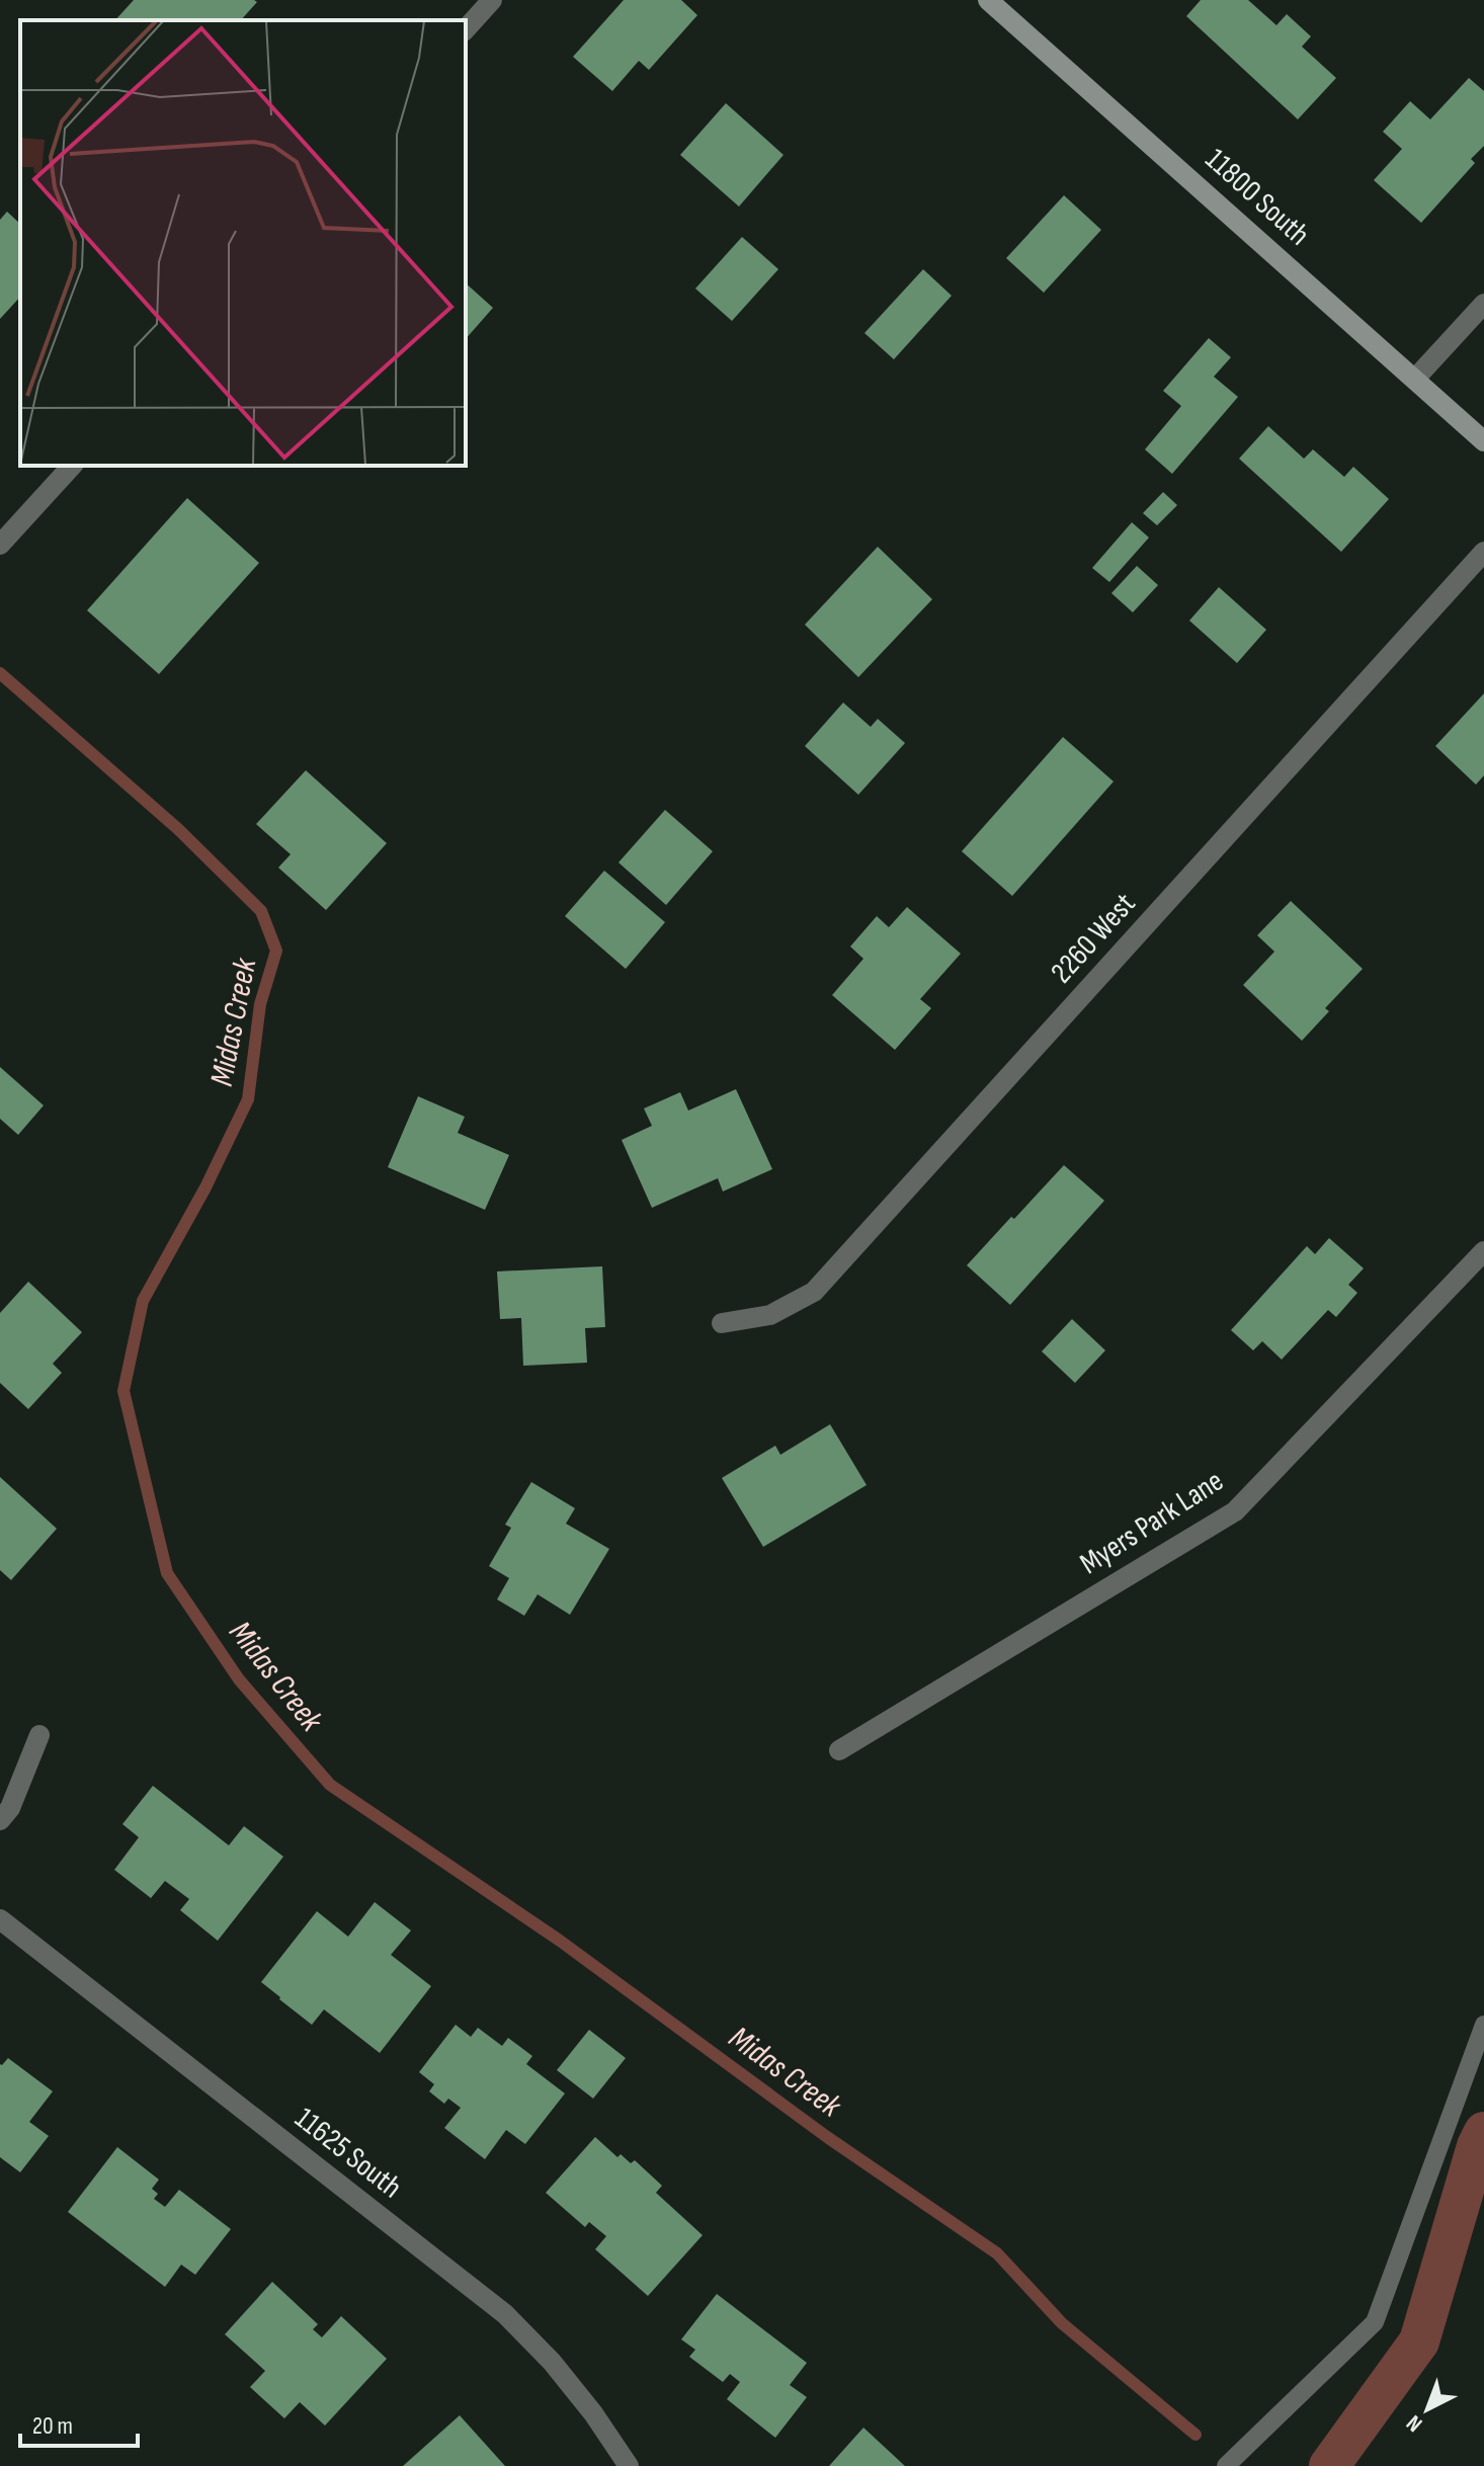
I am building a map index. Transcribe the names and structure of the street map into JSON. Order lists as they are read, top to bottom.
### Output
{
  "streets": {
    "main road": ["11800 South"],
    "street": ["2260 West", "Myers Park Lane", "11625 South"]
  },
  "water": ["Midas Creek"],
  "scale_bar": "20 m",
  "north": "bottom left"
}
